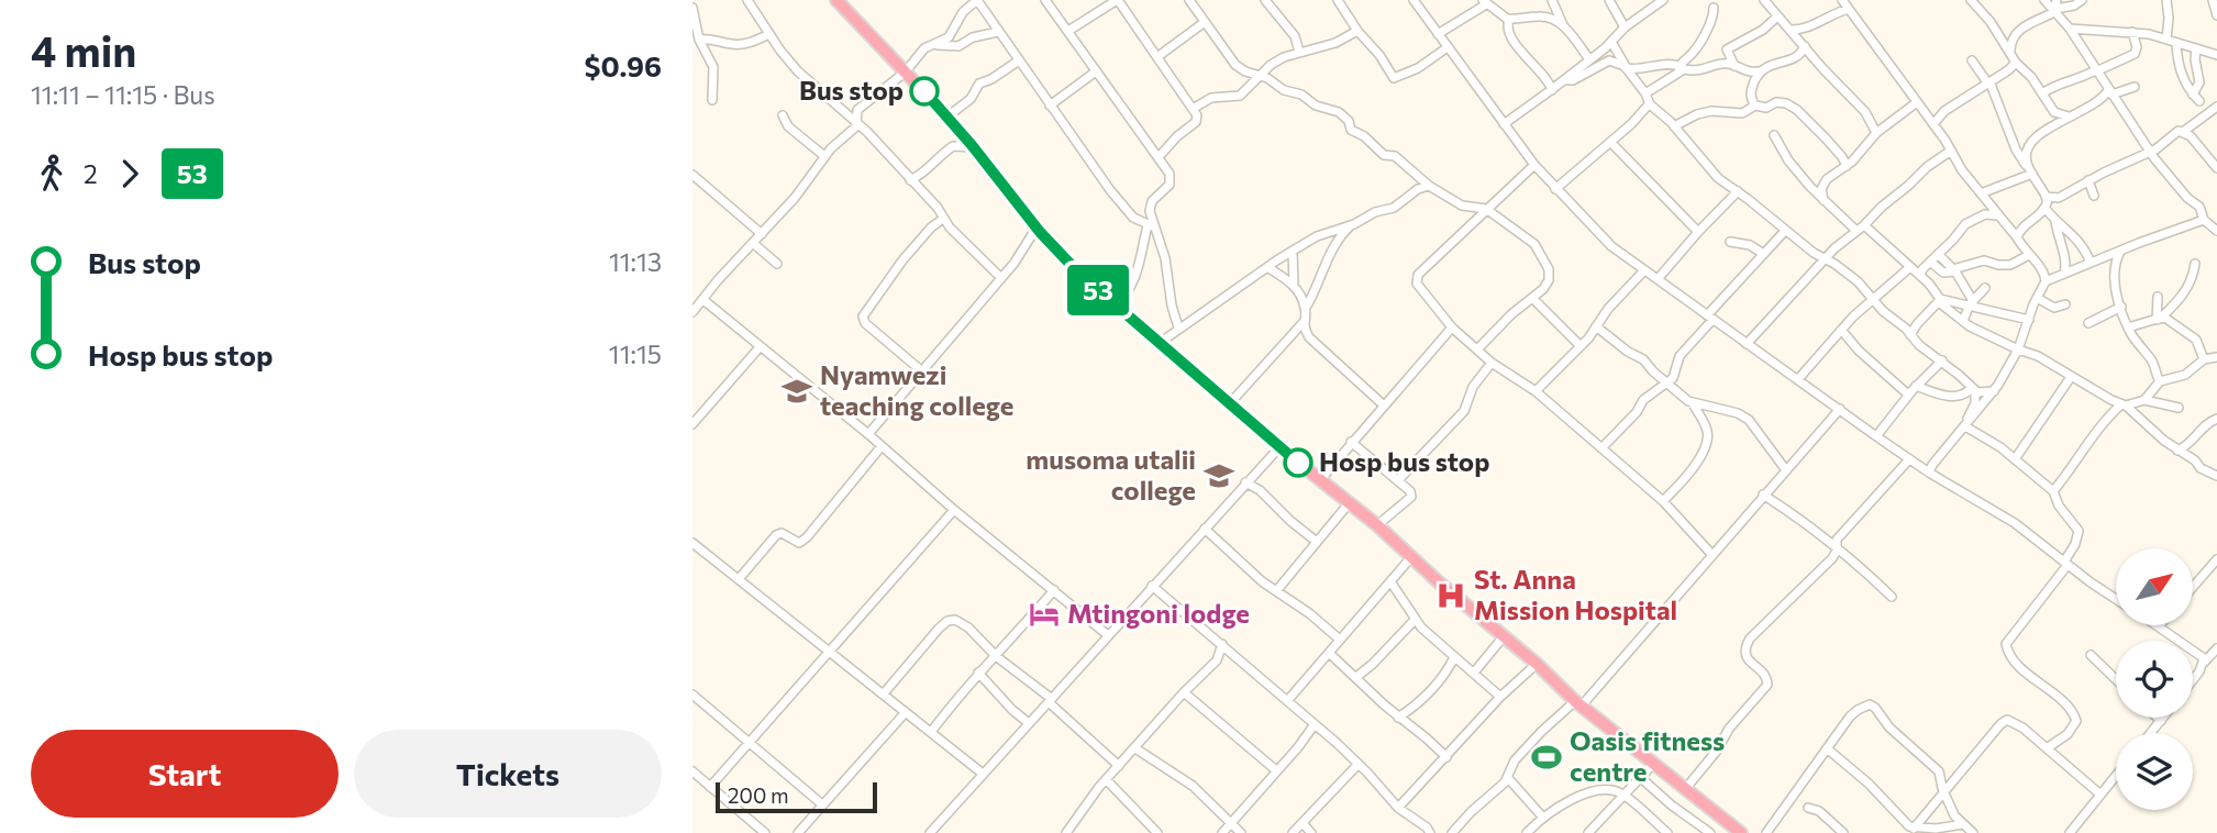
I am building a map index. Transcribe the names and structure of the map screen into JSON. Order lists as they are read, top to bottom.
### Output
{
  "places": {
    "other": ["Bus stop", "Hosp bus stop"],
    "school or university": ["Nyamwezi teaching college", "musoma utalii college"],
    "hospital": ["St. Anna Mission Hospital"],
    "hotel": ["Mtingoni lodge"],
    "sports": ["Oasis fitness centre"]
  },
  "lines": ["bus line 53"],
  "scale_bar": "200 m",
  "north": "top right",
  "page": {
    "heading": ["4 min", "11:11 – 11:15 · Bus", "$0.96"],
    "on_map": "53",
    "legs": ["2", "53"],
    "list": [
      {
        "name": "Bus stop",
        "value": "11:13"
      },
      {
        "name": "Hosp bus stop",
        "value": "11:15"
      }
    ],
    "buttons": ["Start", "Tickets"],
    "scale": "200 m"
  }
}
